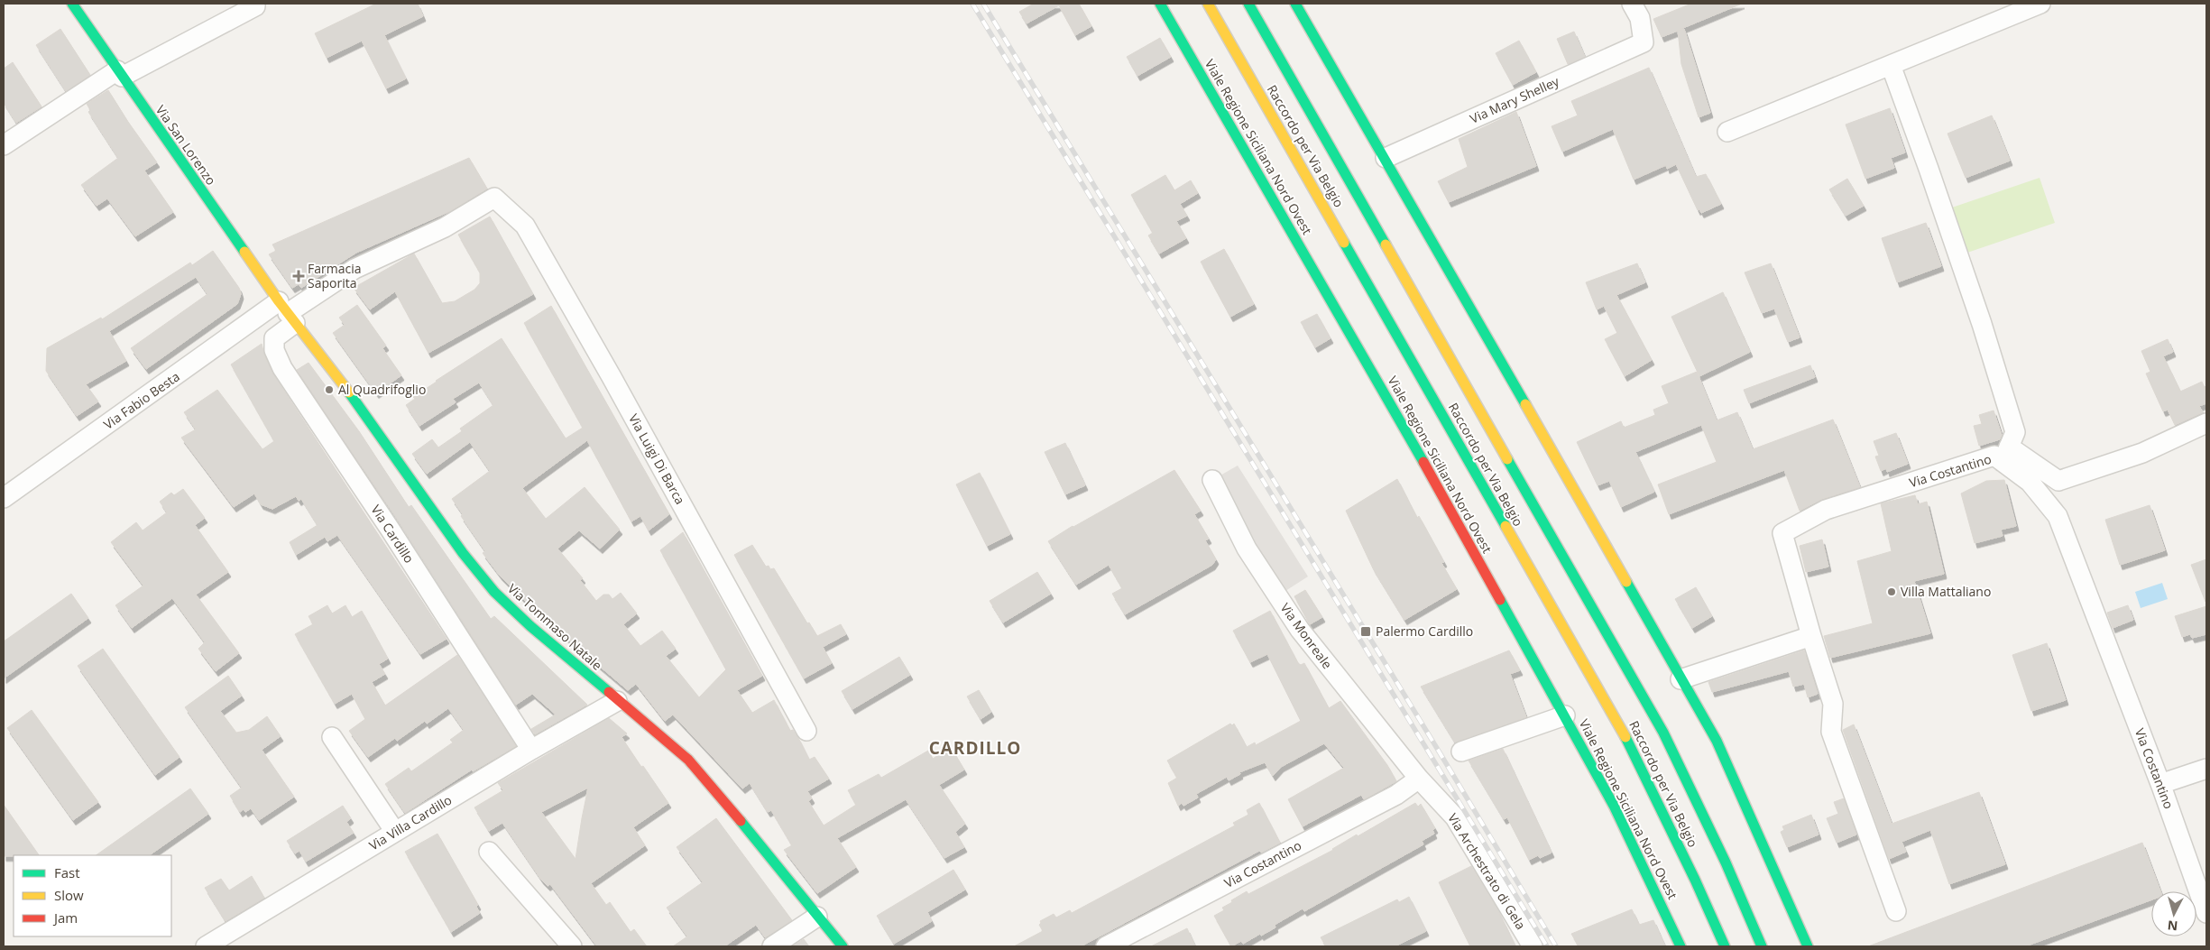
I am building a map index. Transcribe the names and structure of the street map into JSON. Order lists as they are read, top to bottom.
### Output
{
  "streets": {
    "main road": [
      "Via San Lorenzo",
      "Raccordo per Via Belgio",
      "Viale Regione Siciliana Nord Ovest",
      "Via Tommaso Natale"
    ],
    "street": [
      "Via Mary Shelley",
      "Via Fabio Besta",
      "Via Luigi Di Barca",
      "Via Costantino",
      "Via Cardillo",
      "Via Monreale",
      "Via Villa Cardillo",
      "Via Archestrato di Gela"
    ]
  },
  "crossings": [
    ["Via San Lorenzo", "Via Fabio Besta"],
    ["Via San Lorenzo", "Via Luigi Di Barca"],
    ["Via San Lorenzo", "Via Cardillo"],
    ["Via San Lorenzo", "Via Tommaso Natale"],
    ["Via Fabio Besta", "Via Luigi Di Barca"],
    ["Via Fabio Besta", "Via Cardillo"],
    ["Via Fabio Besta", "Via Tommaso Natale"],
    ["Via Luigi Di Barca", "Via Cardillo"],
    ["Via Luigi Di Barca", "Via Tommaso Natale"],
    ["Via Costantino", "Via Monreale"],
    ["Via Costantino", "Via Archestrato di Gela"],
    ["Via Cardillo", "Via Tommaso Natale"],
    ["Via Cardillo", "Via Villa Cardillo"],
    ["Via Tommaso Natale", "Via Villa Cardillo"],
    ["Via Monreale", "Via Archestrato di Gela"]
  ],
  "districts": ["CARDILLO"],
  "places": {
    "health": ["Farmacia Saporita"],
    "other": ["Al Quadrifoglio", "Villa Mattaliano"],
    "transit": ["Palermo Cardillo"]
  },
  "legend": ["Fast", "Slow", "Jam"],
  "north": "bottom"
}
